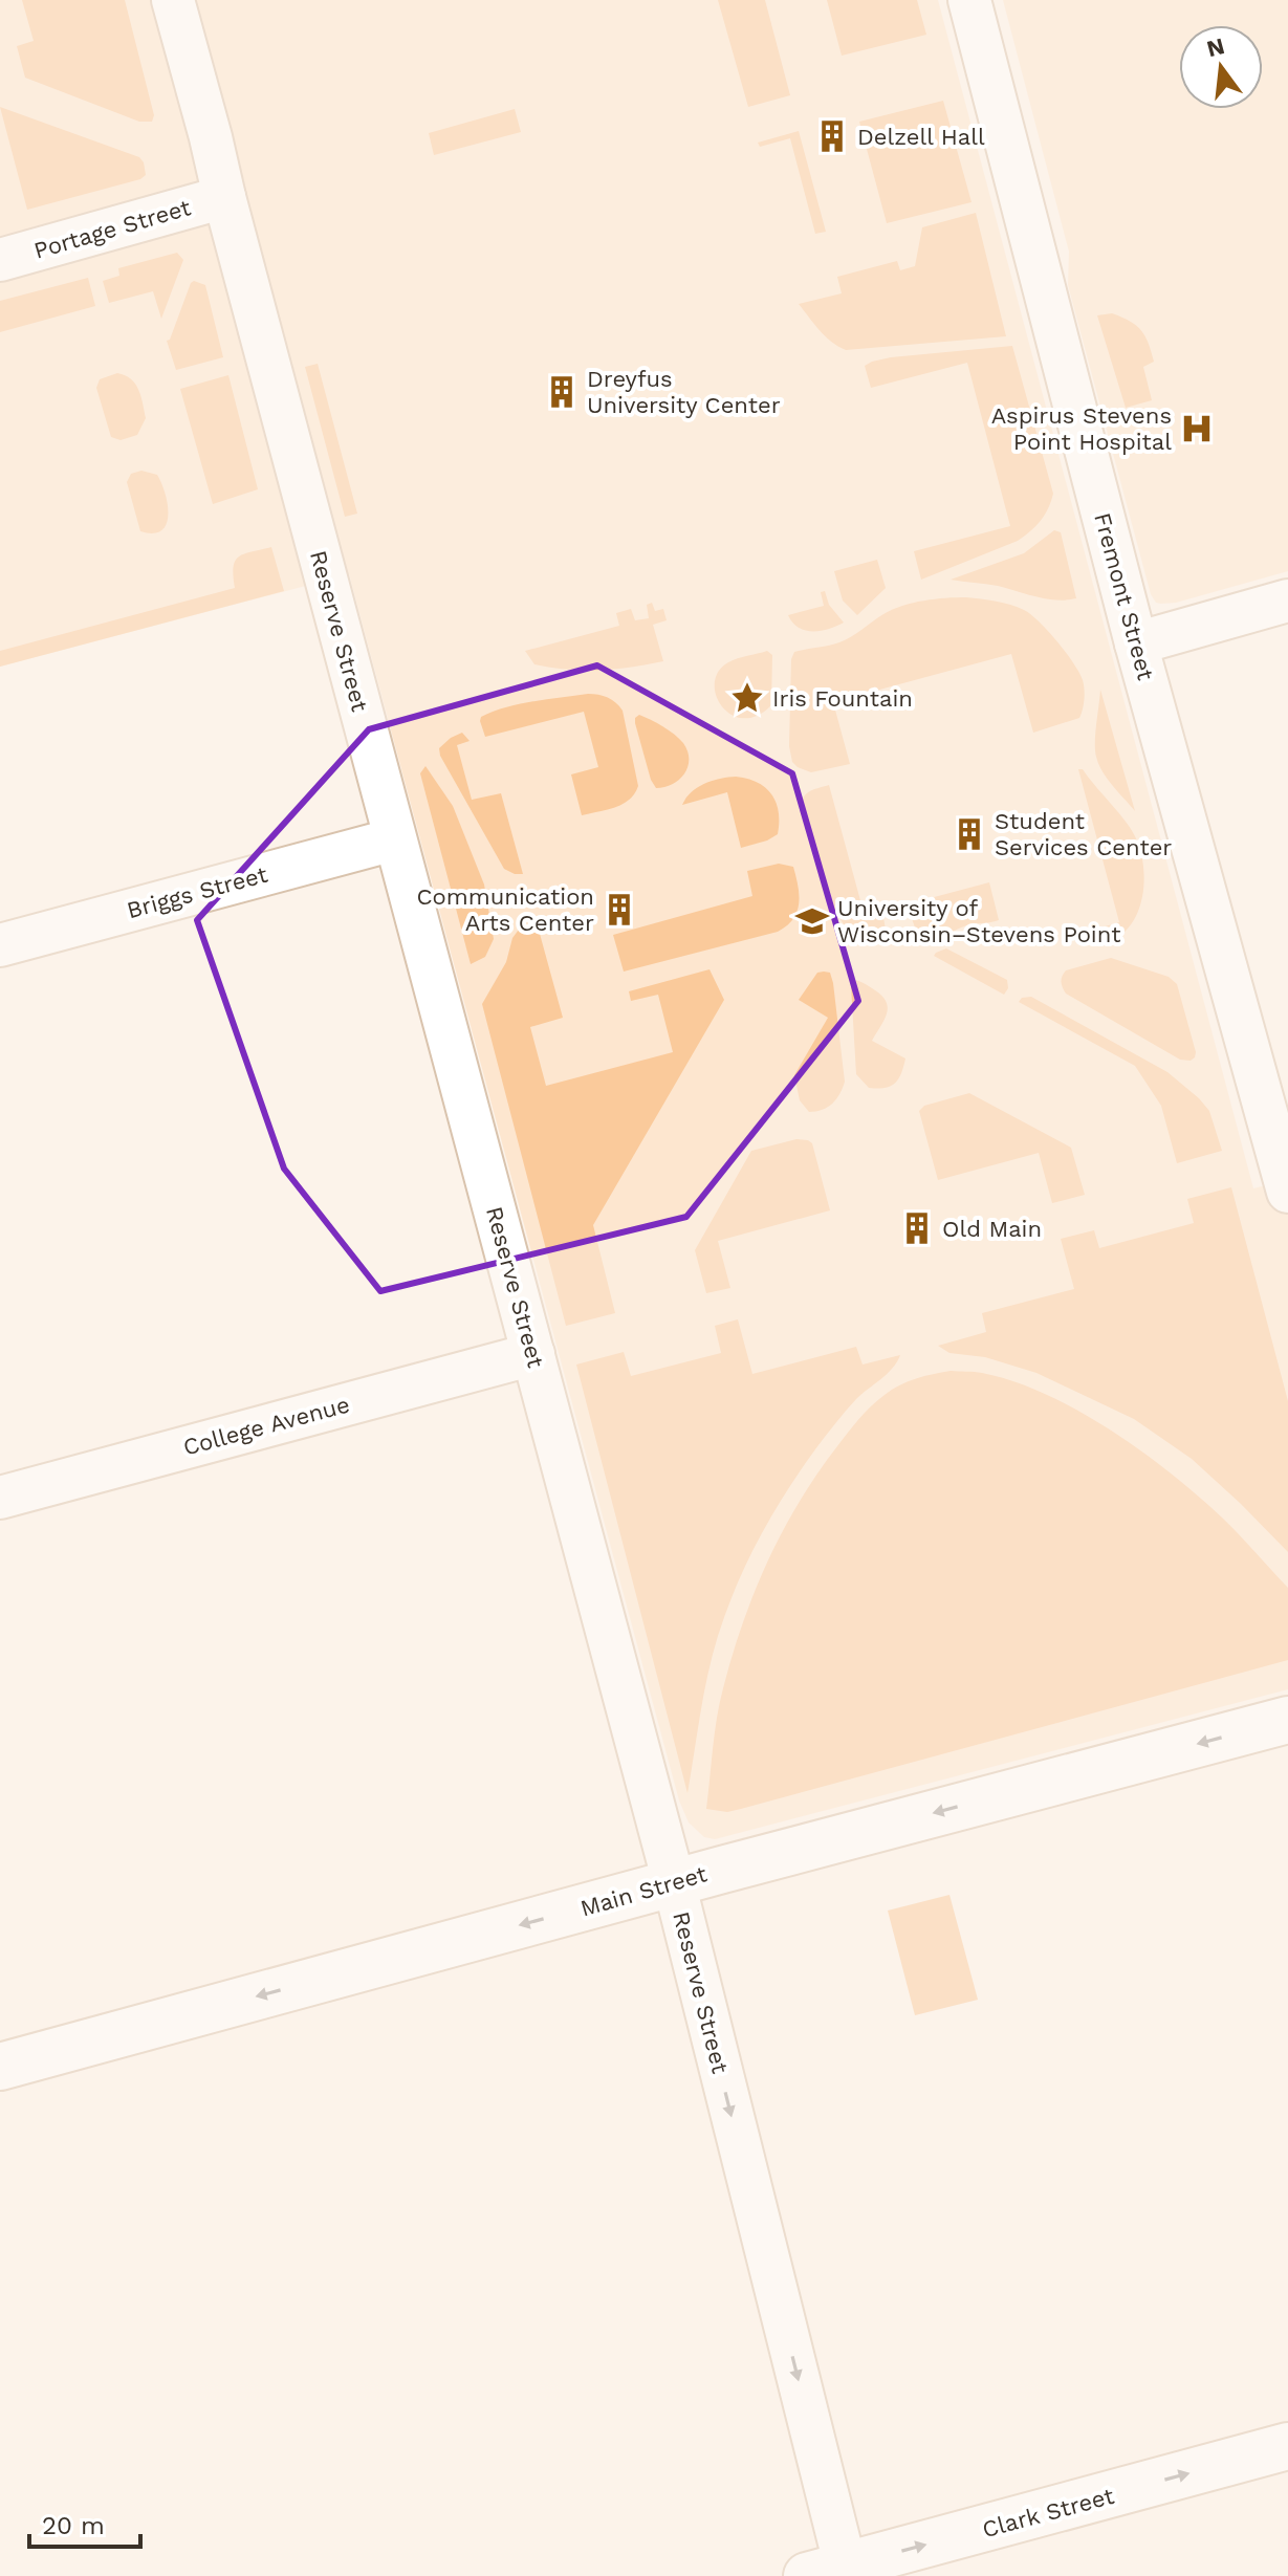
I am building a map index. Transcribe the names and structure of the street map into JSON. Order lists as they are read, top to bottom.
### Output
{
  "streets": {
    "main road": ["Main Street", "Clark Street"],
    "street": [
      "Portage Street",
      "Fremont Street",
      "Reserve Street",
      "Briggs Street",
      "College Avenue"
    ]
  },
  "crossings": [
    ["Portage Street", "Reserve Street"],
    ["Reserve Street", "Briggs Street"],
    ["Reserve Street", "College Avenue"],
    ["Reserve Street", "Main Street"],
    ["Reserve Street", "Clark Street"]
  ],
  "one_way": ["Main Street", "Clark Street"],
  "places": {
    "building": [
      "Delzell Hall",
      "Dreyfus University Center",
      "Student Services Center",
      "Communication Arts Center",
      "Old Main"
    ],
    "hospital": ["Aspirus Stevens Point Hospital"],
    "place": ["Iris Fountain"],
    "school or university": ["University of Wisconsin–Stevens Point"]
  },
  "scale_bar": "20 m",
  "north": "top"
}
